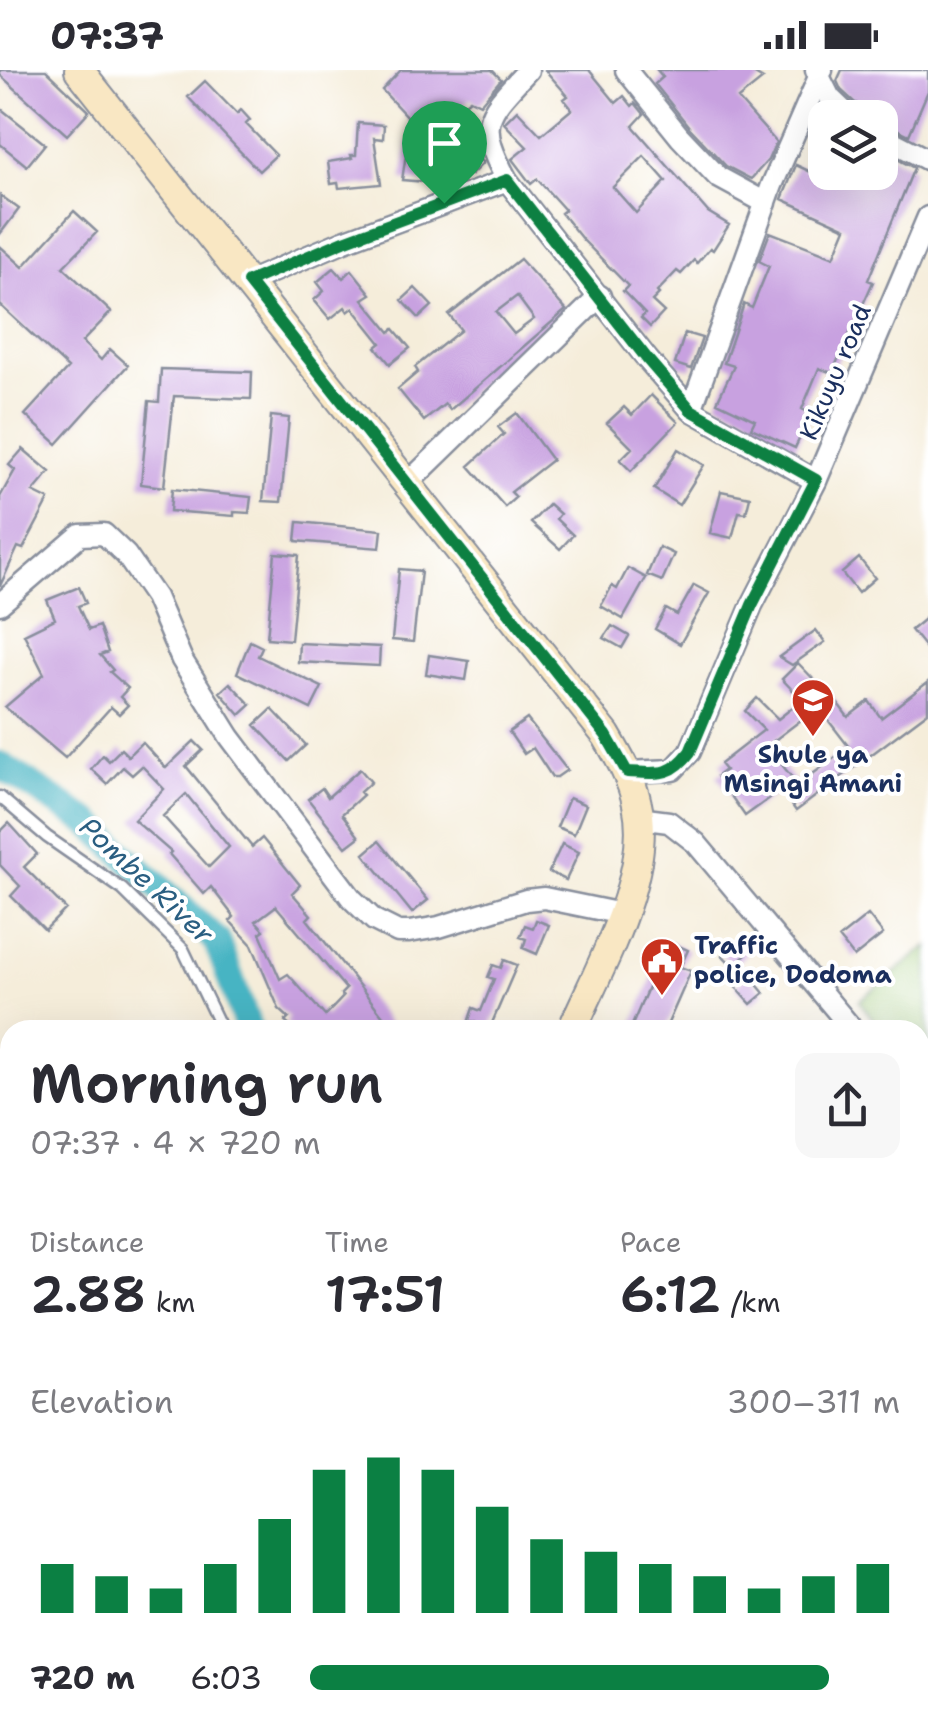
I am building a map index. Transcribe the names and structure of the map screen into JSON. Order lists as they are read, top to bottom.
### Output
{
  "streets": {
    "street": ["Kikuyu road"]
  },
  "water": ["Pombe River"],
  "places": {
    "school or university": ["Shule ya Msingi Amani"],
    "public building": ["Traffic police, Dodoma"]
  },
  "page": {
    "status": "07:37",
    "heading": ["Morning run", "07:37 · 4 × 720 m"],
    "stats": [
      ["Distance", "2.88 km"],
      ["Time", "17:51"],
      ["Pace", "6:12 /km"]
    ],
    "chart": ["Elevation", "300–311 m"],
    "list": [
      {
        "name": "720 m",
        "note": "6:03"
      }
    ]
  }
}
